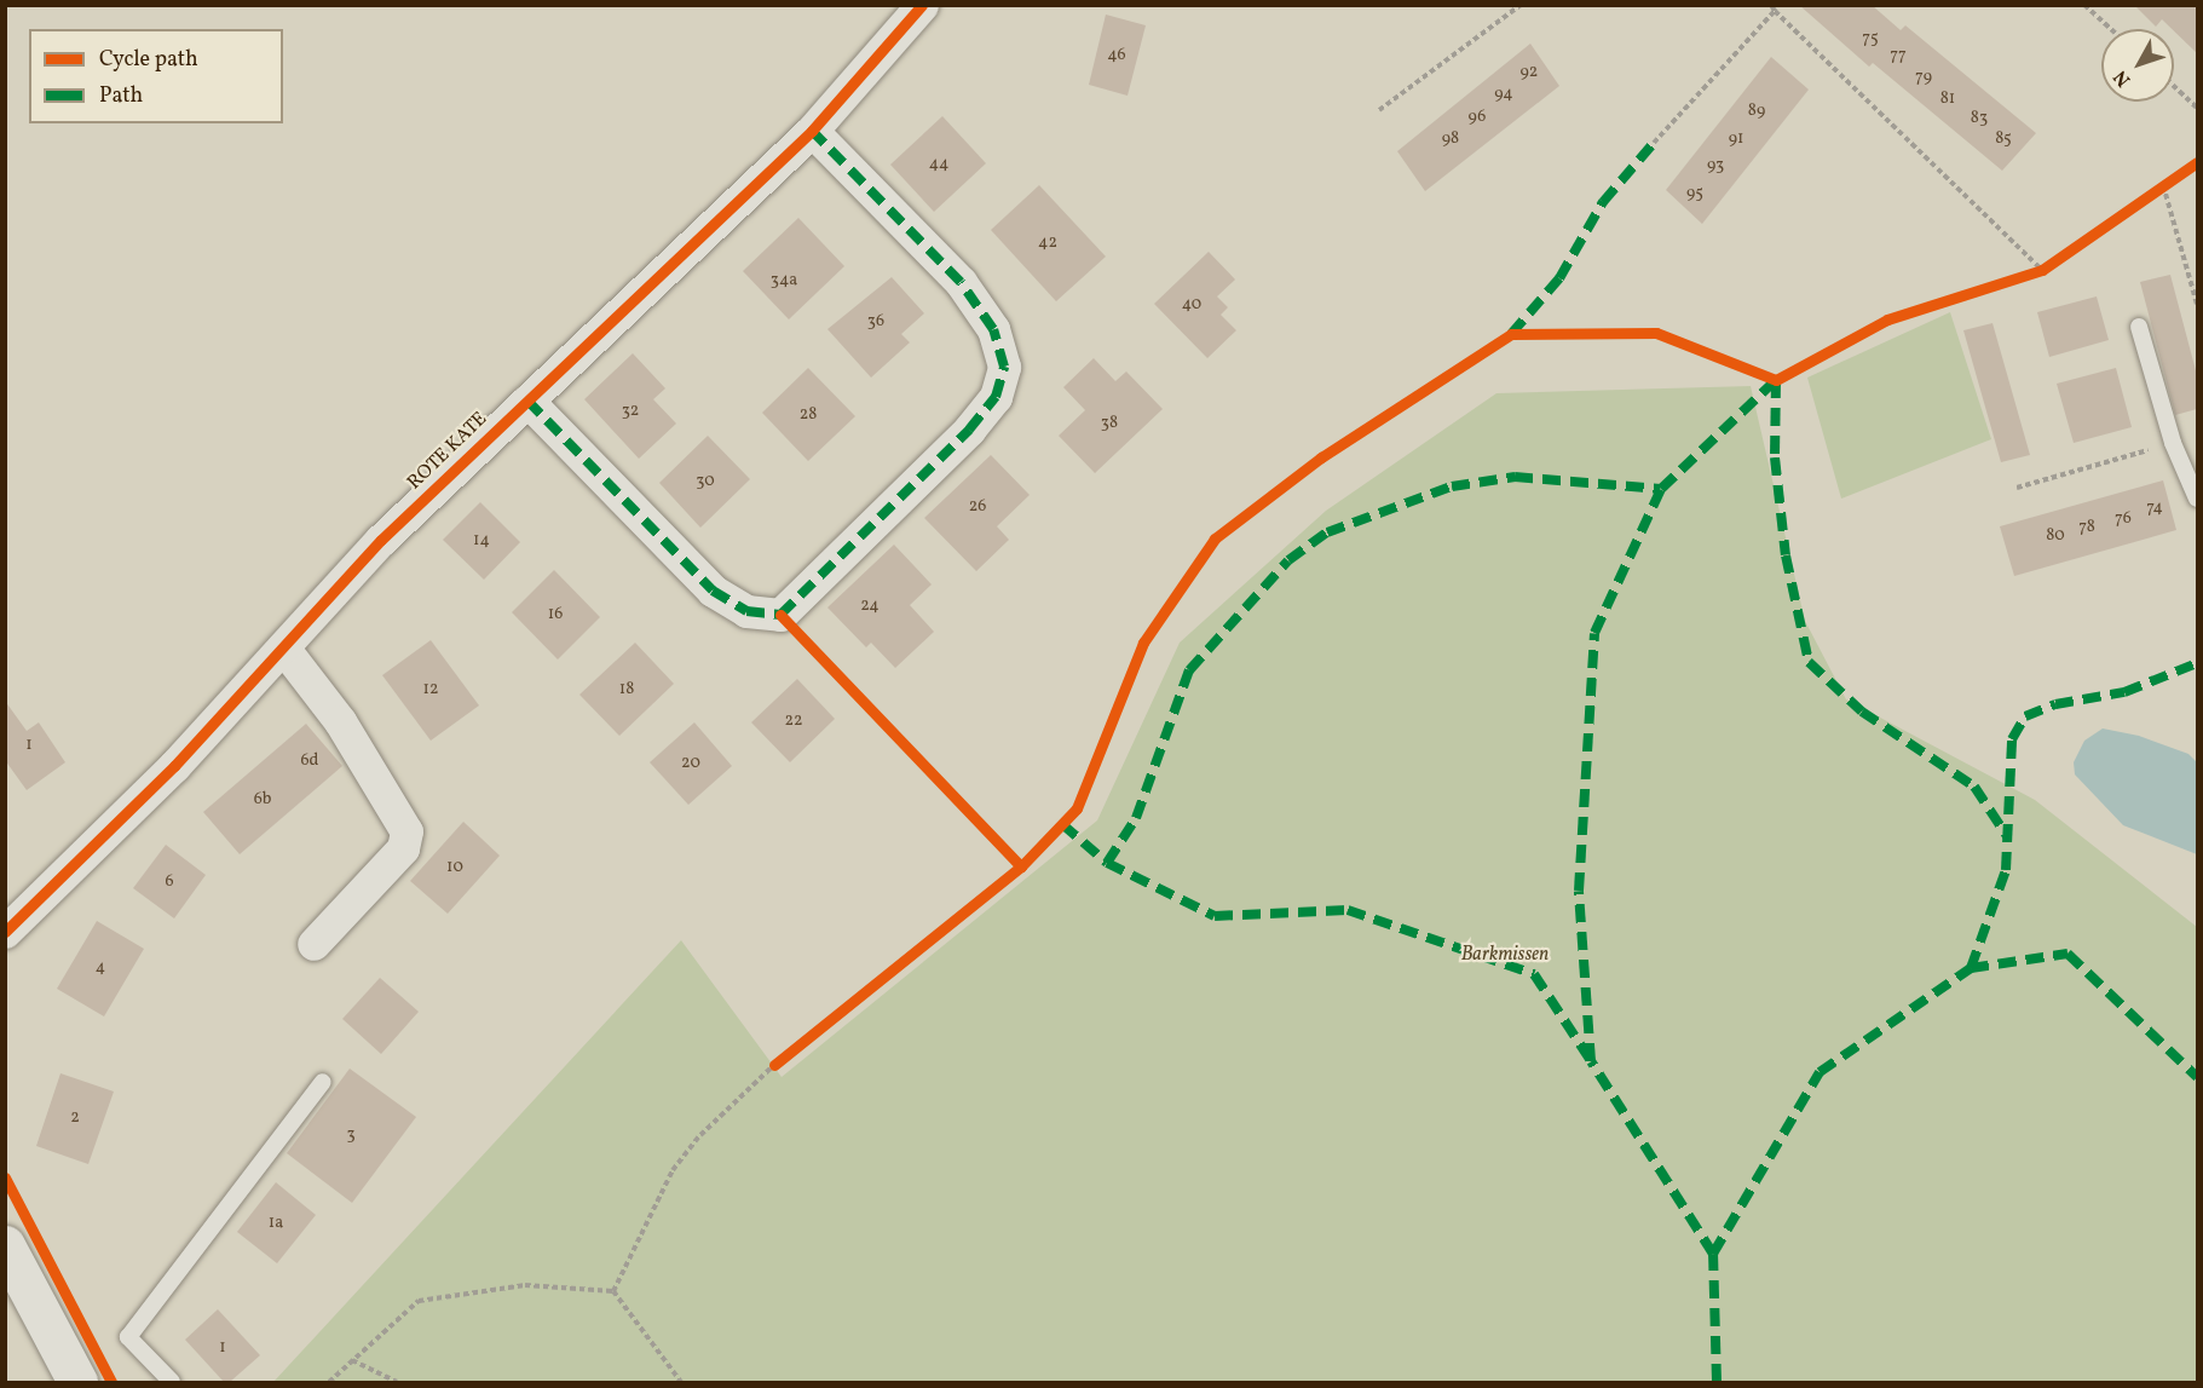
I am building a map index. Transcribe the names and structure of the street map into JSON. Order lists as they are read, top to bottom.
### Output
{
  "streets": {
    "street": ["ROTE KATE"]
  },
  "parks": ["Barkmissen"],
  "house_numbers": [
    "75",
    "46",
    "77",
    "92",
    "79",
    "94",
    "81",
    "89",
    "96",
    "83",
    "98",
    "91",
    "85",
    "44",
    "93",
    "95",
    "42",
    "34a",
    "40",
    "36",
    "32",
    "28",
    "38",
    "30",
    "26",
    "74",
    "76",
    "78",
    "80",
    "14",
    "24",
    "16",
    "12",
    "18",
    "22",
    "1",
    "6d",
    "20",
    "6b",
    "10",
    "6",
    "4",
    "2",
    "3",
    "1a",
    "1"
  ],
  "legend": ["Cycle path", "Path"],
  "north": "bottom left"
}
